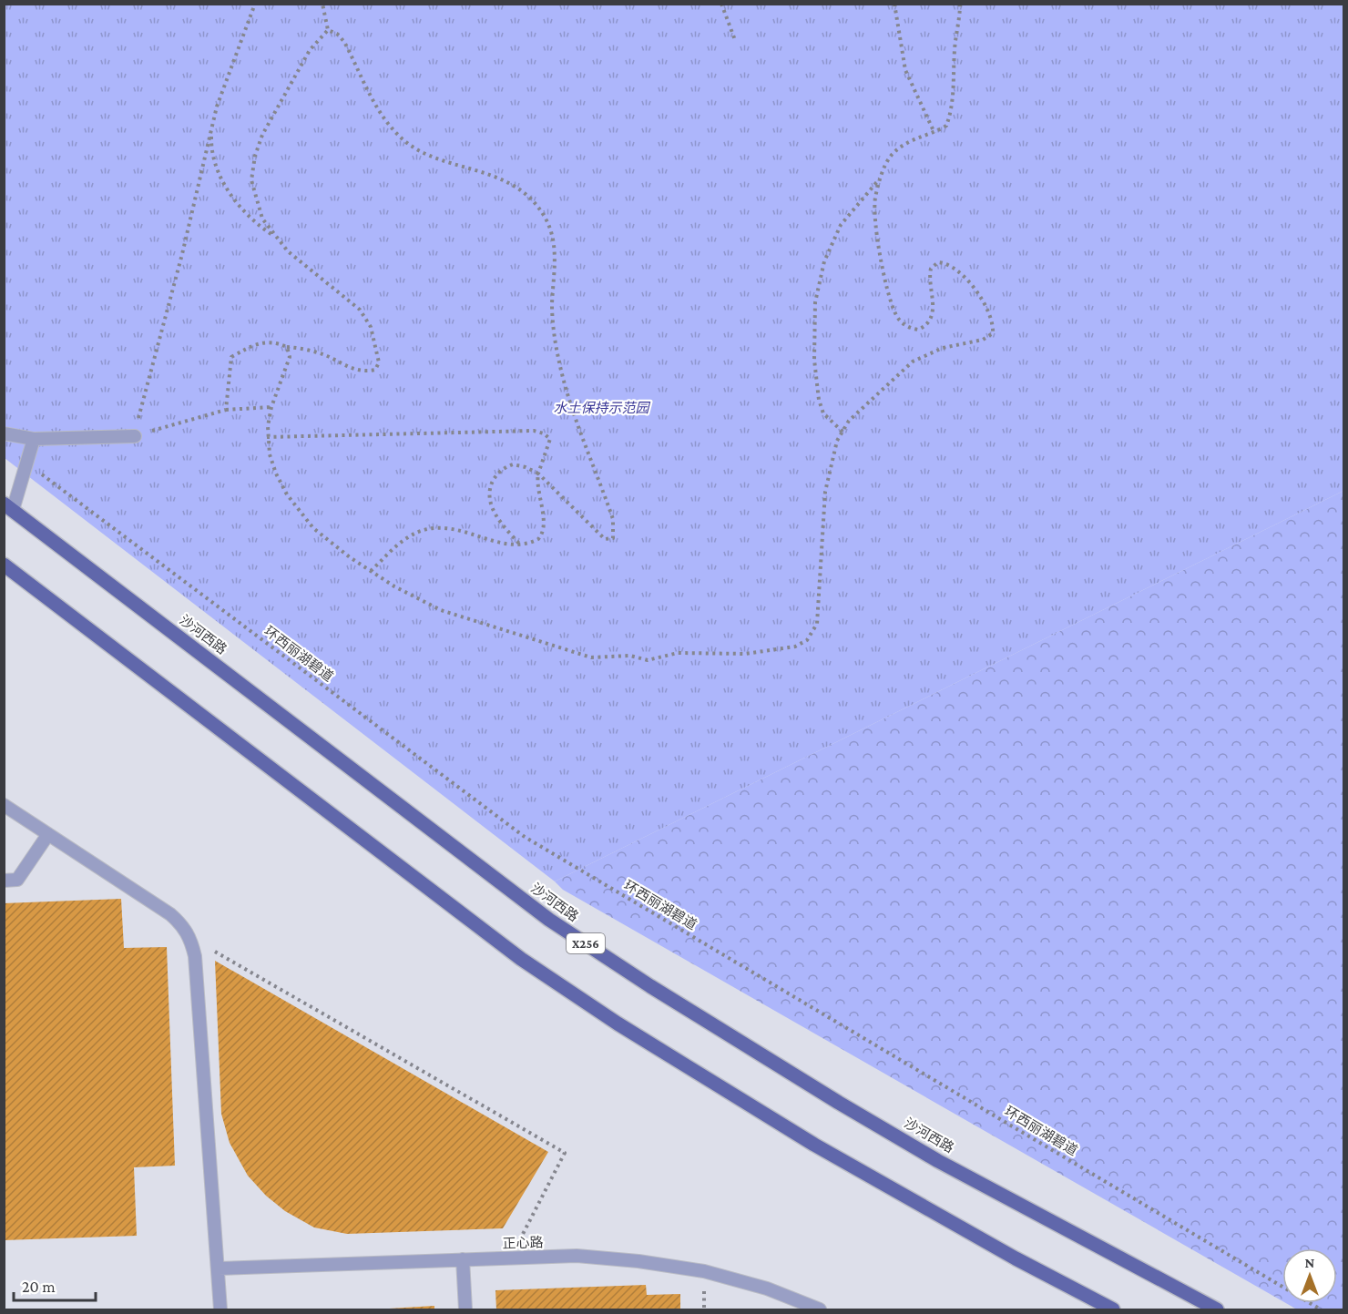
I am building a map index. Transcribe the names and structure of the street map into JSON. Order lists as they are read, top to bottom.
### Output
{
  "streets": {
    "main road": ["沙河西路", "X256"],
    "lane": ["正心路"],
    "path": ["环西丽湖碧道"]
  },
  "parks": ["水土保持示范园"],
  "scale_bar": "20 m",
  "north": "top"
}
